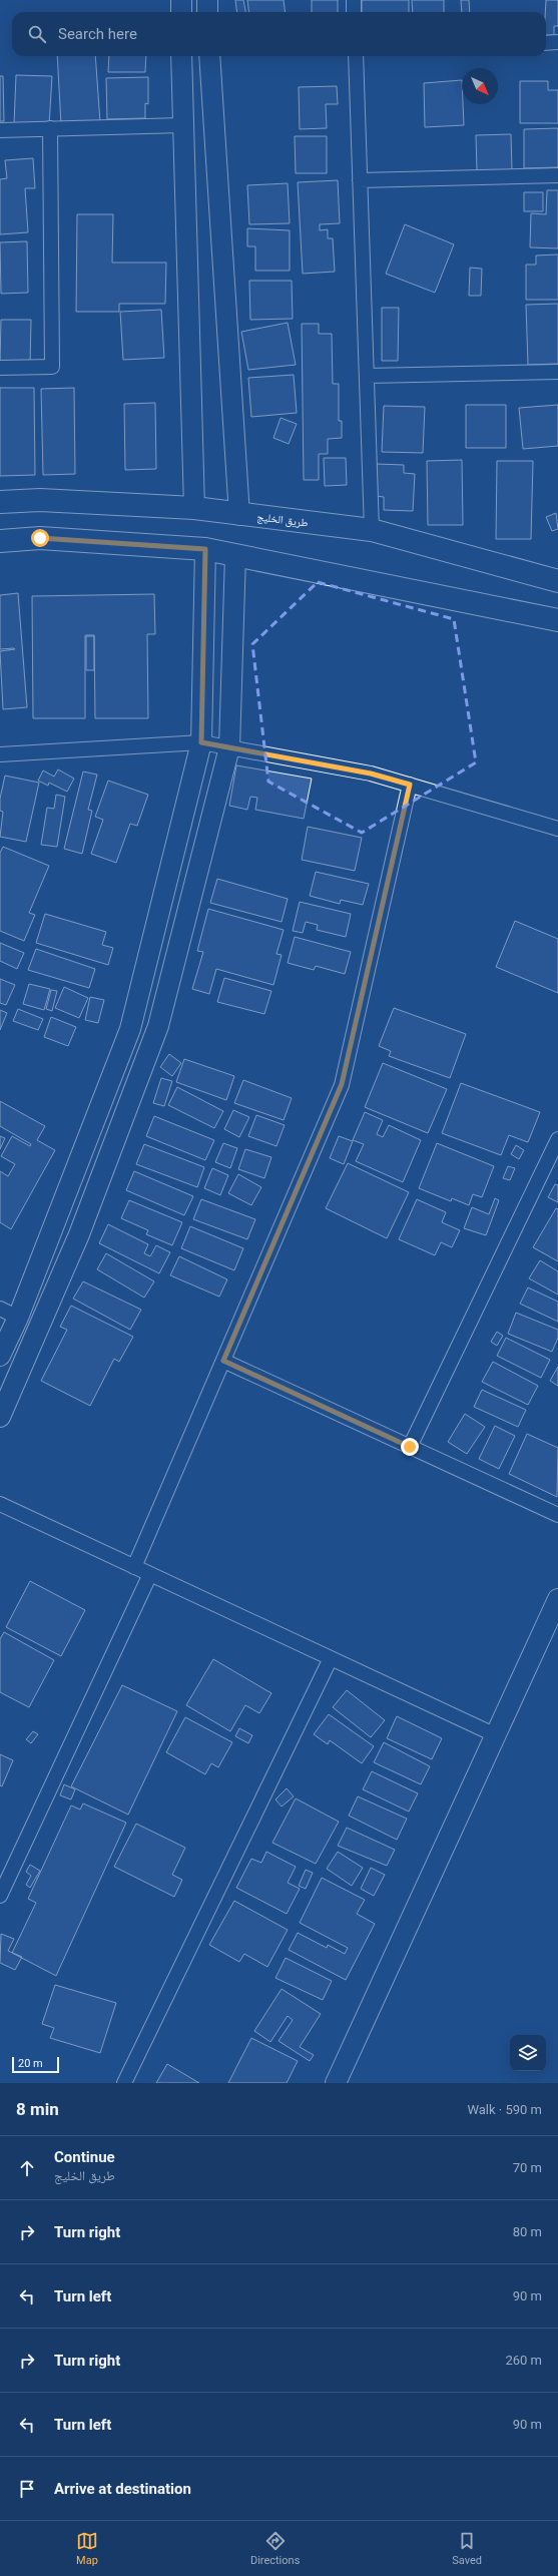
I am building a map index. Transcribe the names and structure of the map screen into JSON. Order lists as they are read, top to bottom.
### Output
{
  "streets": {
    "main road": ["طريق الخليج"]
  },
  "scale_bar": "20 m",
  "north": "bottom right",
  "page": {
    "search": "Search here",
    "scale": "20 m",
    "heading": ["8 min", "Walk · 590 m"],
    "list": [
      ["Continue", "طريق الخليج", "70 m"],
      ["Turn right", "80 m"],
      ["Turn left", "90 m"],
      ["Turn right", "260 m"],
      ["Turn left", "90 m"],
      "Arrive at destination"
    ],
    "nav": ["Map", "Directions", "Saved"]
  }
}
